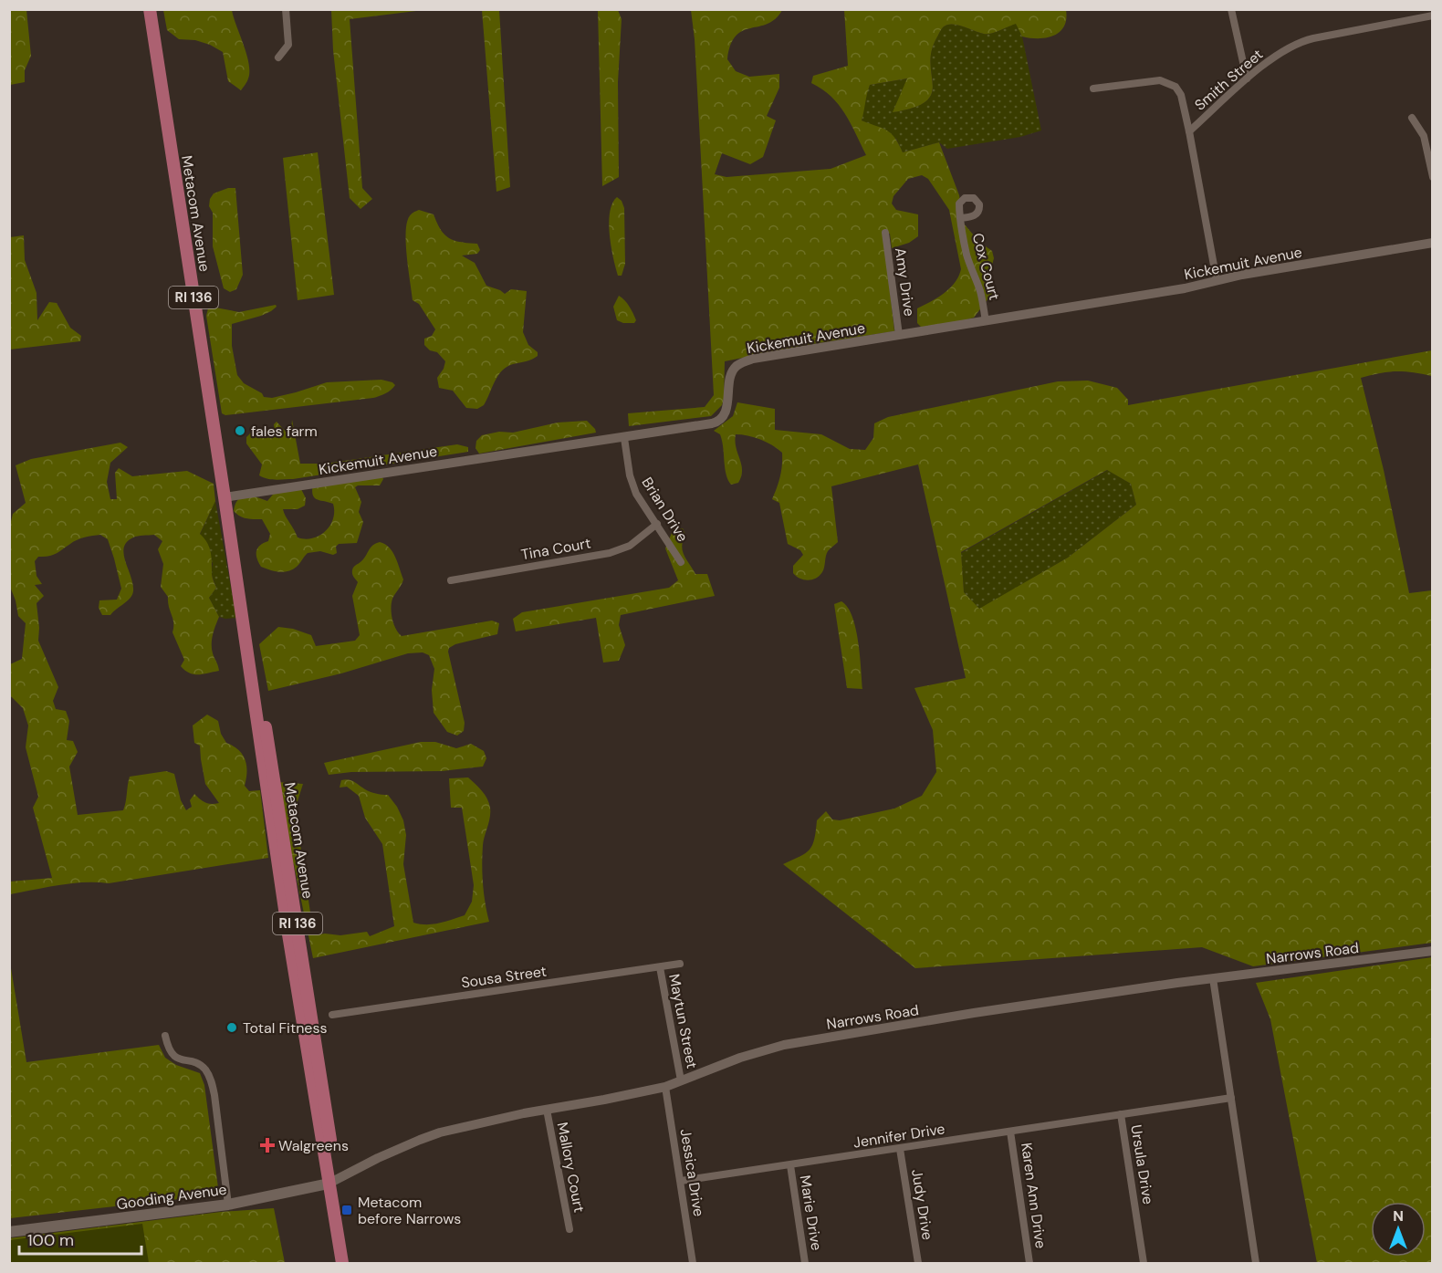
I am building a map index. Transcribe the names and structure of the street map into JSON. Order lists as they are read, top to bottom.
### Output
{
  "streets": {
    "main road": ["Metacom Avenue", "RI 136", "Gooding Avenue"],
    "street": [
      "Smith Street",
      "Kickemuit Avenue",
      "Cox Court",
      "Amy Drive",
      "Brian Drive",
      "Tina Court",
      "Narrows Road",
      "Sousa Street",
      "Maytun Street",
      "Jennifer Drive",
      "Ursula Drive",
      "Mallory Court",
      "Jessica Drive",
      "Karen Ann Drive",
      "Judy Drive",
      "Marie Drive"
    ]
  },
  "crossings": [
    ["Smith Street", "Kickemuit Avenue"],
    ["Metacom Avenue", "Kickemuit Avenue"],
    ["Metacom Avenue", "Narrows Road"],
    ["Metacom Avenue", "Gooding Avenue"],
    ["Kickemuit Avenue", "Cox Court"],
    ["Kickemuit Avenue", "Amy Drive"],
    ["Kickemuit Avenue", "Brian Drive"],
    ["Brian Drive", "Tina Court"],
    ["Narrows Road", "Maytun Street"],
    ["Narrows Road", "Mallory Court"],
    ["Narrows Road", "Jessica Drive"],
    ["Narrows Road", "Gooding Avenue"],
    ["Sousa Street", "Maytun Street"],
    ["Jennifer Drive", "Ursula Drive"],
    ["Jennifer Drive", "Jessica Drive"],
    ["Jennifer Drive", "Karen Ann Drive"],
    ["Jennifer Drive", "Judy Drive"],
    ["Jennifer Drive", "Marie Drive"]
  ],
  "places": {
    "other": ["fales farm", "Total Fitness"],
    "health": ["Walgreens"],
    "transit": ["Metacom before Narrows"]
  },
  "scale_bar": "100 m",
  "north": "top"
}
